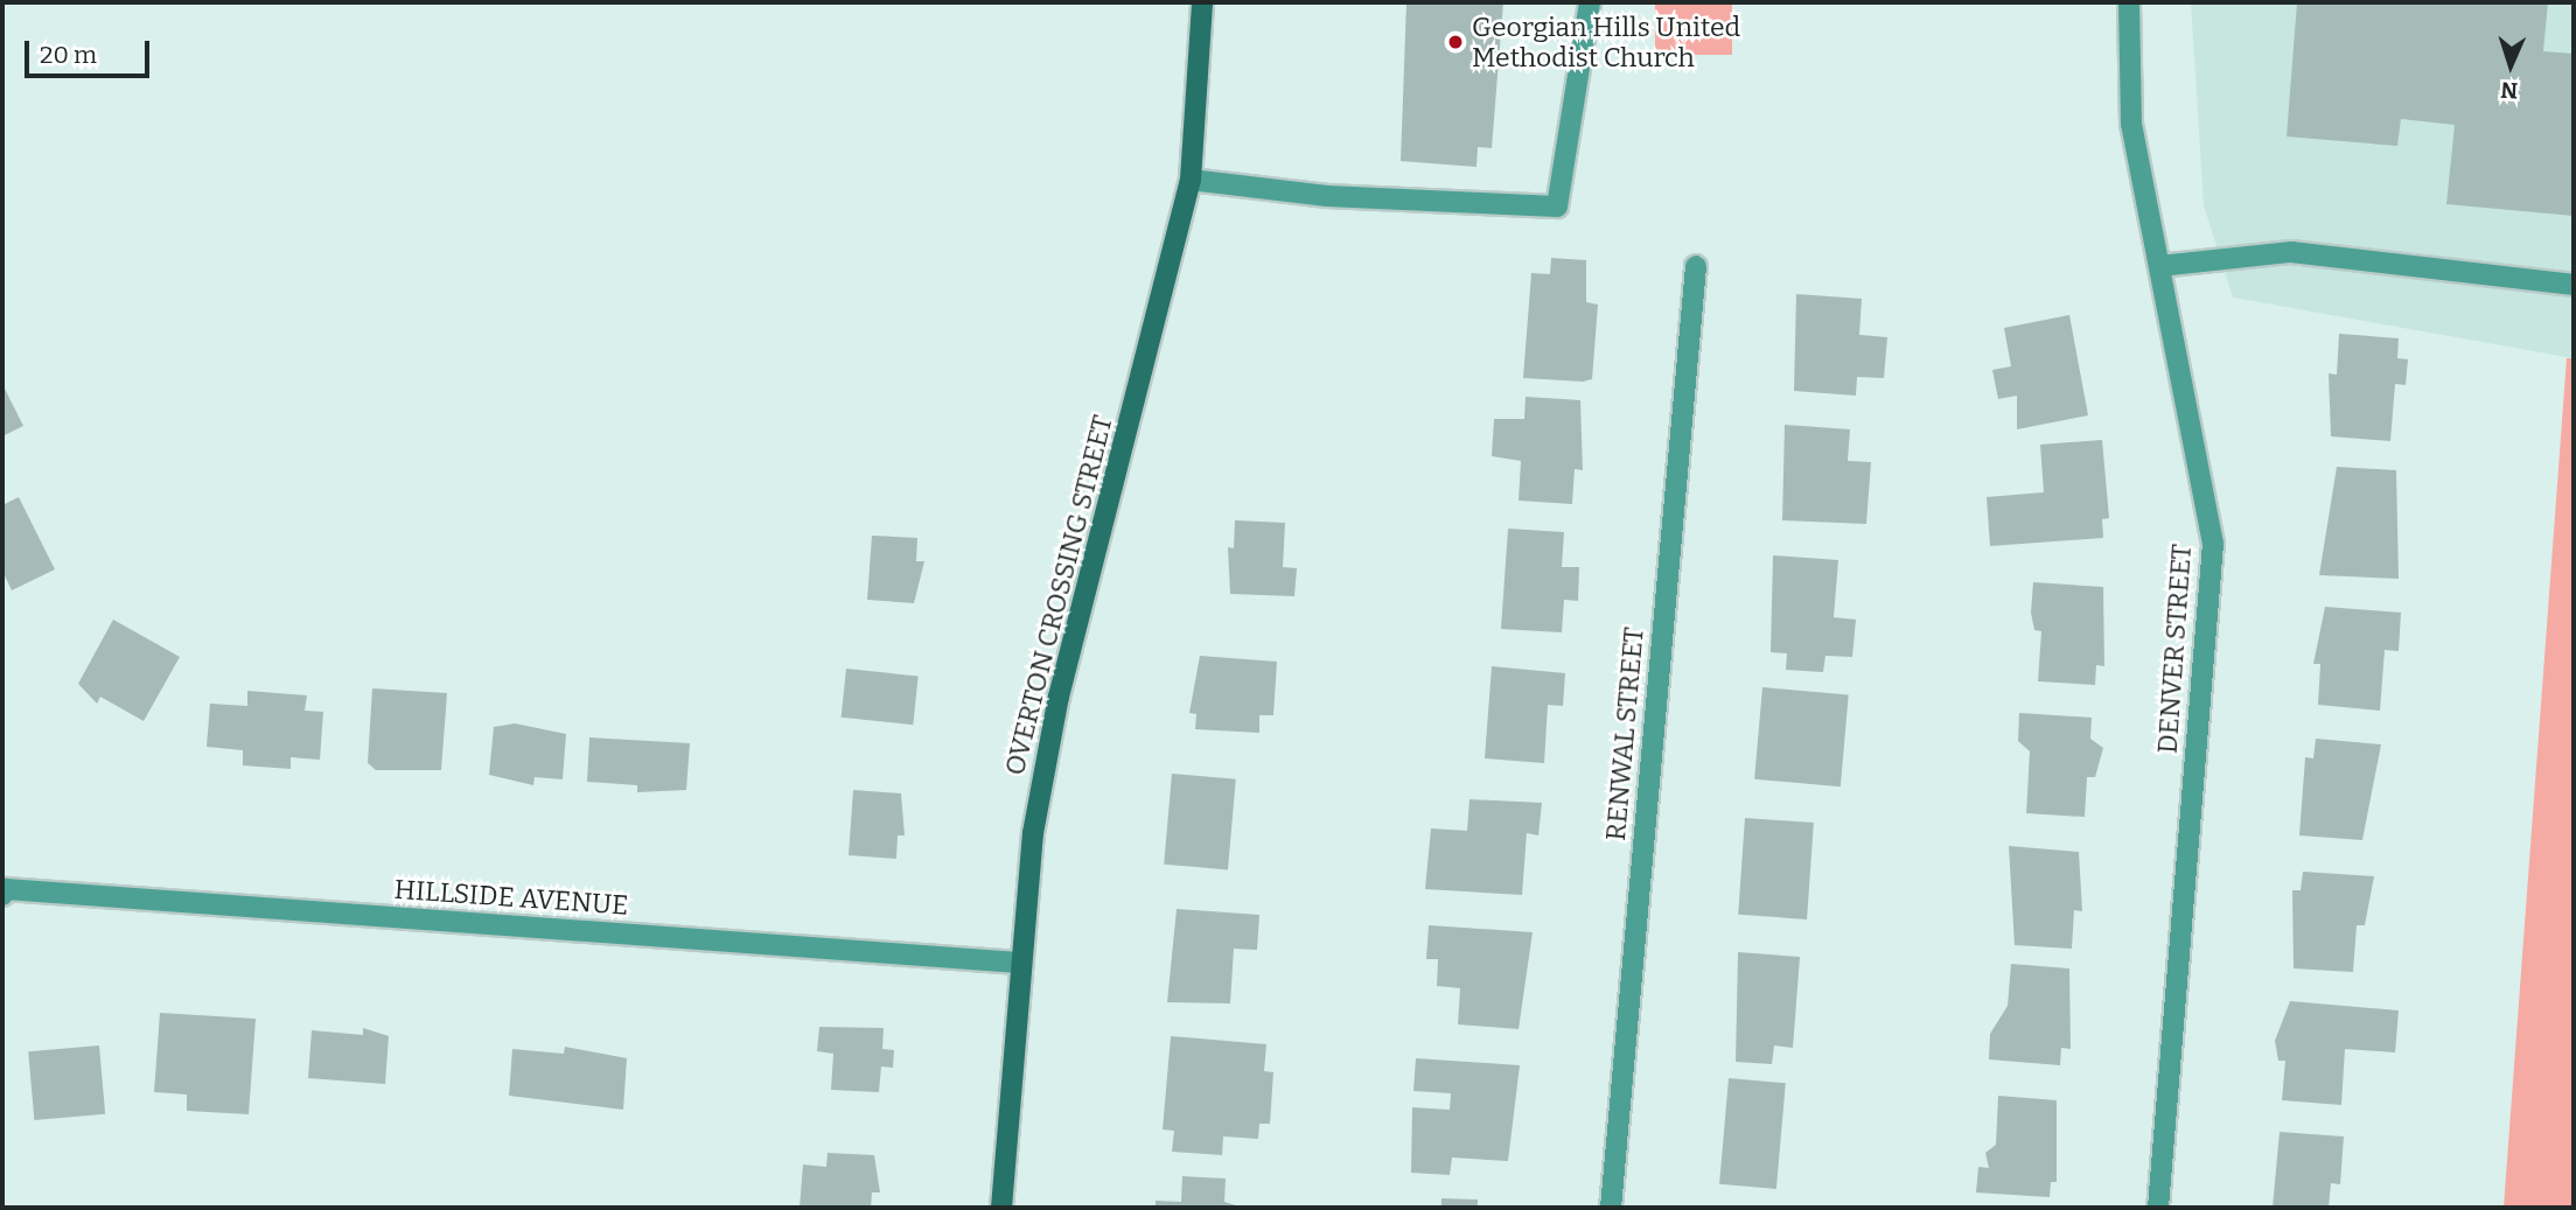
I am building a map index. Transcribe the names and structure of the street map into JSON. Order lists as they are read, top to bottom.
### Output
{
  "streets": {
    "street": [
      "OVERTON CROSSING STREET",
      "DENVER STREET",
      "RENWAL STREET",
      "HILLSIDE AVENUE"
    ]
  },
  "crossings": [
    ["OVERTON CROSSING STREET", "HILLSIDE AVENUE"]
  ],
  "places": ["Georgian Hills United Methodist Church"],
  "scale_bar": "20 m",
  "north": "bottom"
}
